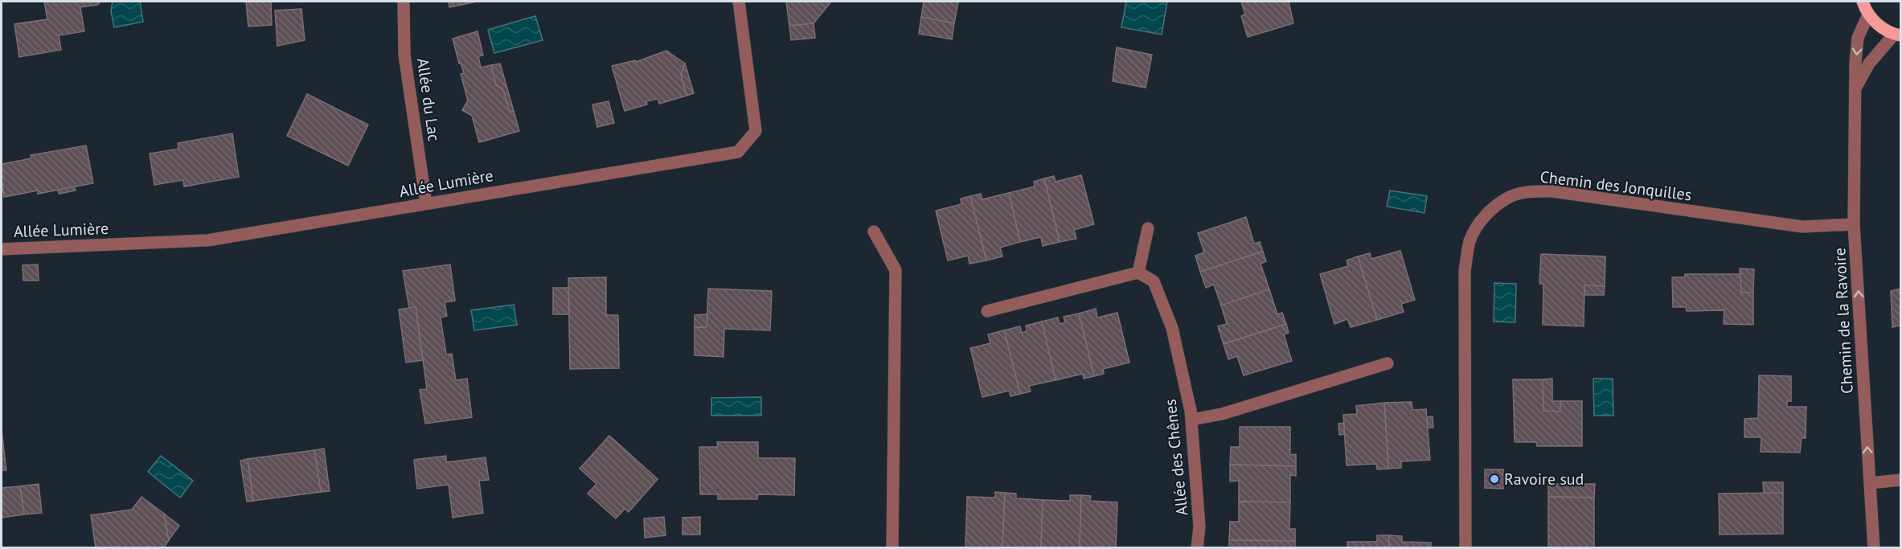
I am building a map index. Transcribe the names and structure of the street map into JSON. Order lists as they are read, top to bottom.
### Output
{
  "streets": {
    "street": [
      "Allée du Lac",
      "Allée Lumière",
      "Chemin des Jonquilles",
      "Chemin de la Ravoire",
      "Allée des Chênes"
    ]
  },
  "crossings": [
    ["Allée du Lac", "Allée Lumière"],
    ["Chemin des Jonquilles", "Chemin de la Ravoire"]
  ],
  "places": ["Ravoire sud"]
}
